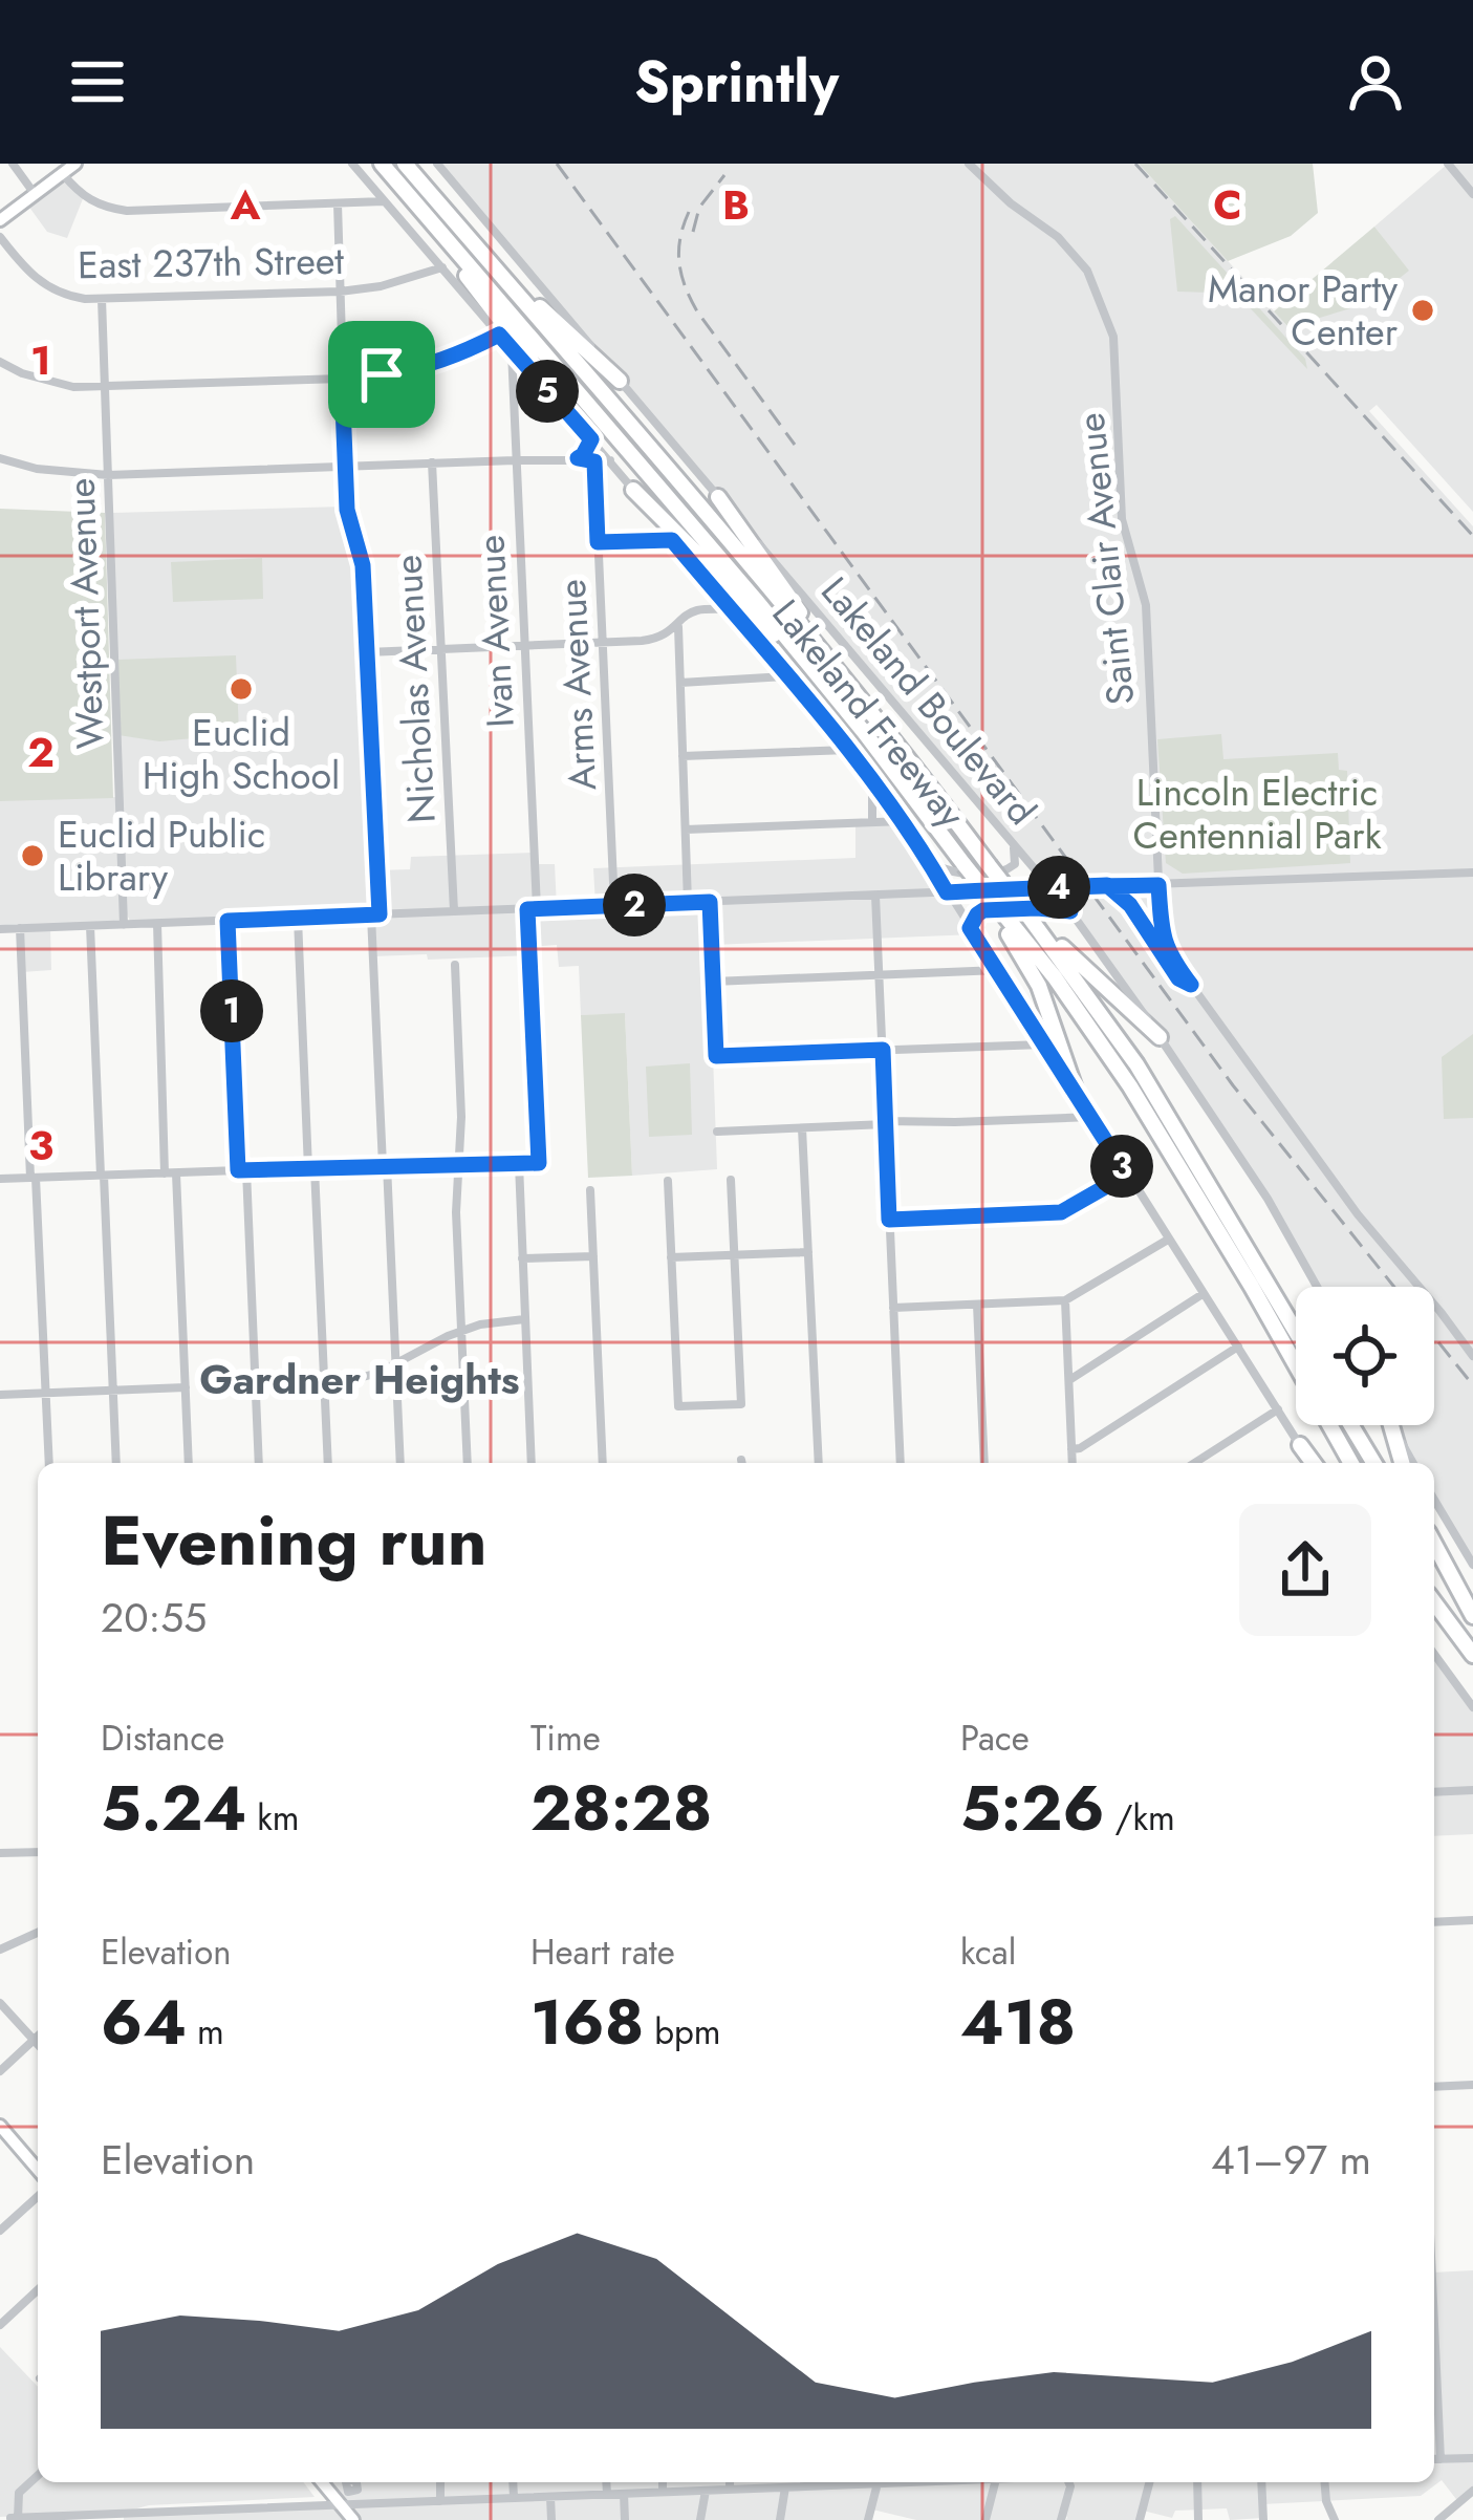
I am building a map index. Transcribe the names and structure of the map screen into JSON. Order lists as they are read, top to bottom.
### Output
{
  "streets": {
    "highway": ["Lakeland Freeway"],
    "street": [
      "East 237th Street",
      "Saint Clair Avenue",
      "Westport Avenue",
      "Ivan Avenue",
      "Arms Avenue",
      "Nicholas Avenue",
      "Lakeland Boulevard"
    ]
  },
  "crossings": [
    ["East 237th Street", "Westport Avenue"]
  ],
  "districts": ["Gardner Heights"],
  "parks": ["Lincoln Electric Centennial Park"],
  "places": ["Manor Party Center", "Euclid High School", "Euclid Public Library"],
  "page": {
    "header": "Sprintly",
    "pins": [
      "5",
      "4",
      "2",
      "1",
      "3"
    ],
    "heading": ["Evening run", "20:55"],
    "stats": [
      ["Distance", "5.24 km"],
      ["Time", "28:28"],
      ["Pace", "5:26 /km"],
      ["Elevation", "64 m"],
      ["Heart rate", "168 bpm"],
      ["kcal", "418"]
    ],
    "chart": ["Elevation", "41–97 m"]
  },
  "grid": {
    "columns": ["A", "B", "C"],
    "rows": ["1", "2", "3"]
  }
}
